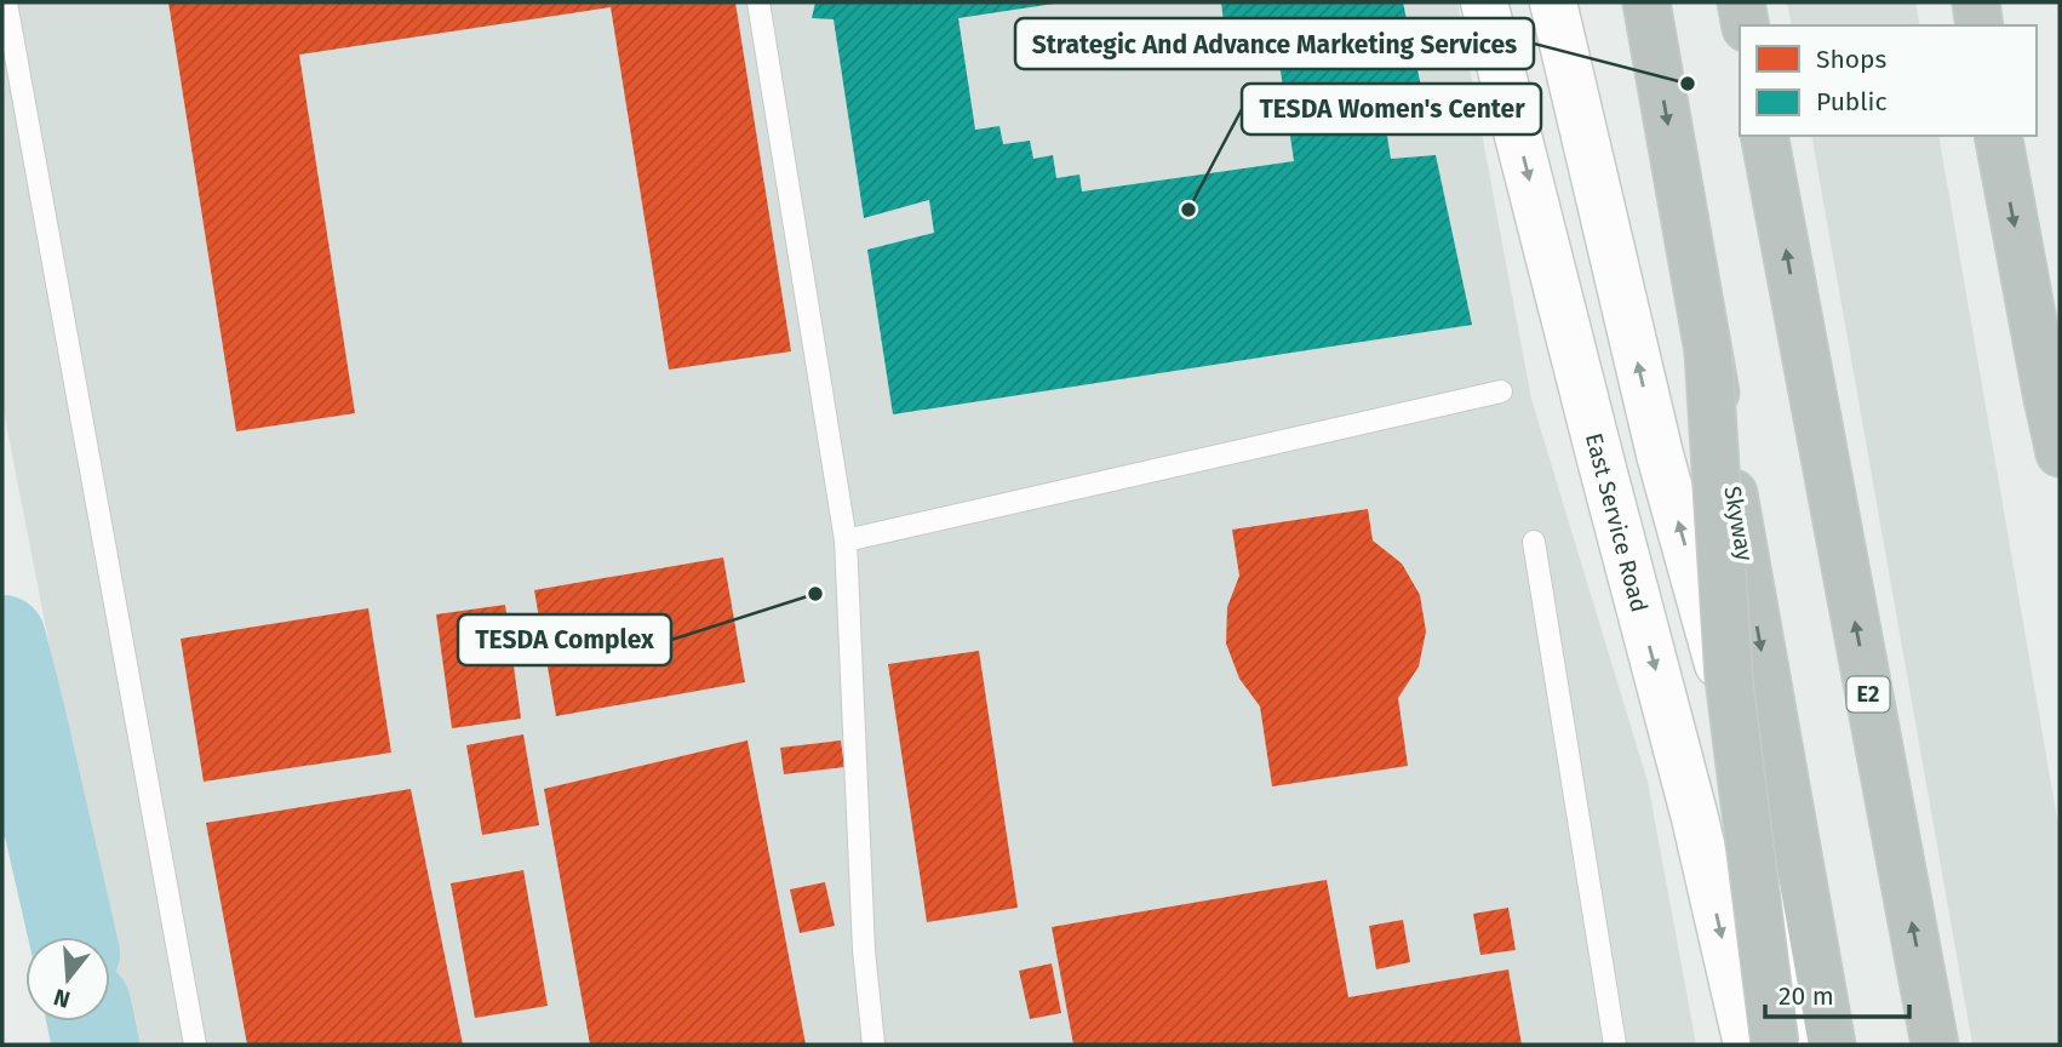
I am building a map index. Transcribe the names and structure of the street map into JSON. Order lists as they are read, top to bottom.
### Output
{
  "streets": {
    "highway": ["Skyway", "E2"],
    "main road": ["East Service Road"]
  },
  "places": ["Strategic And Advance Marketing Services", "TESDA Women's Center", "TESDA Complex"],
  "legend": ["Shops", "Public"],
  "scale_bar": "20 m",
  "north": "bottom"
}
